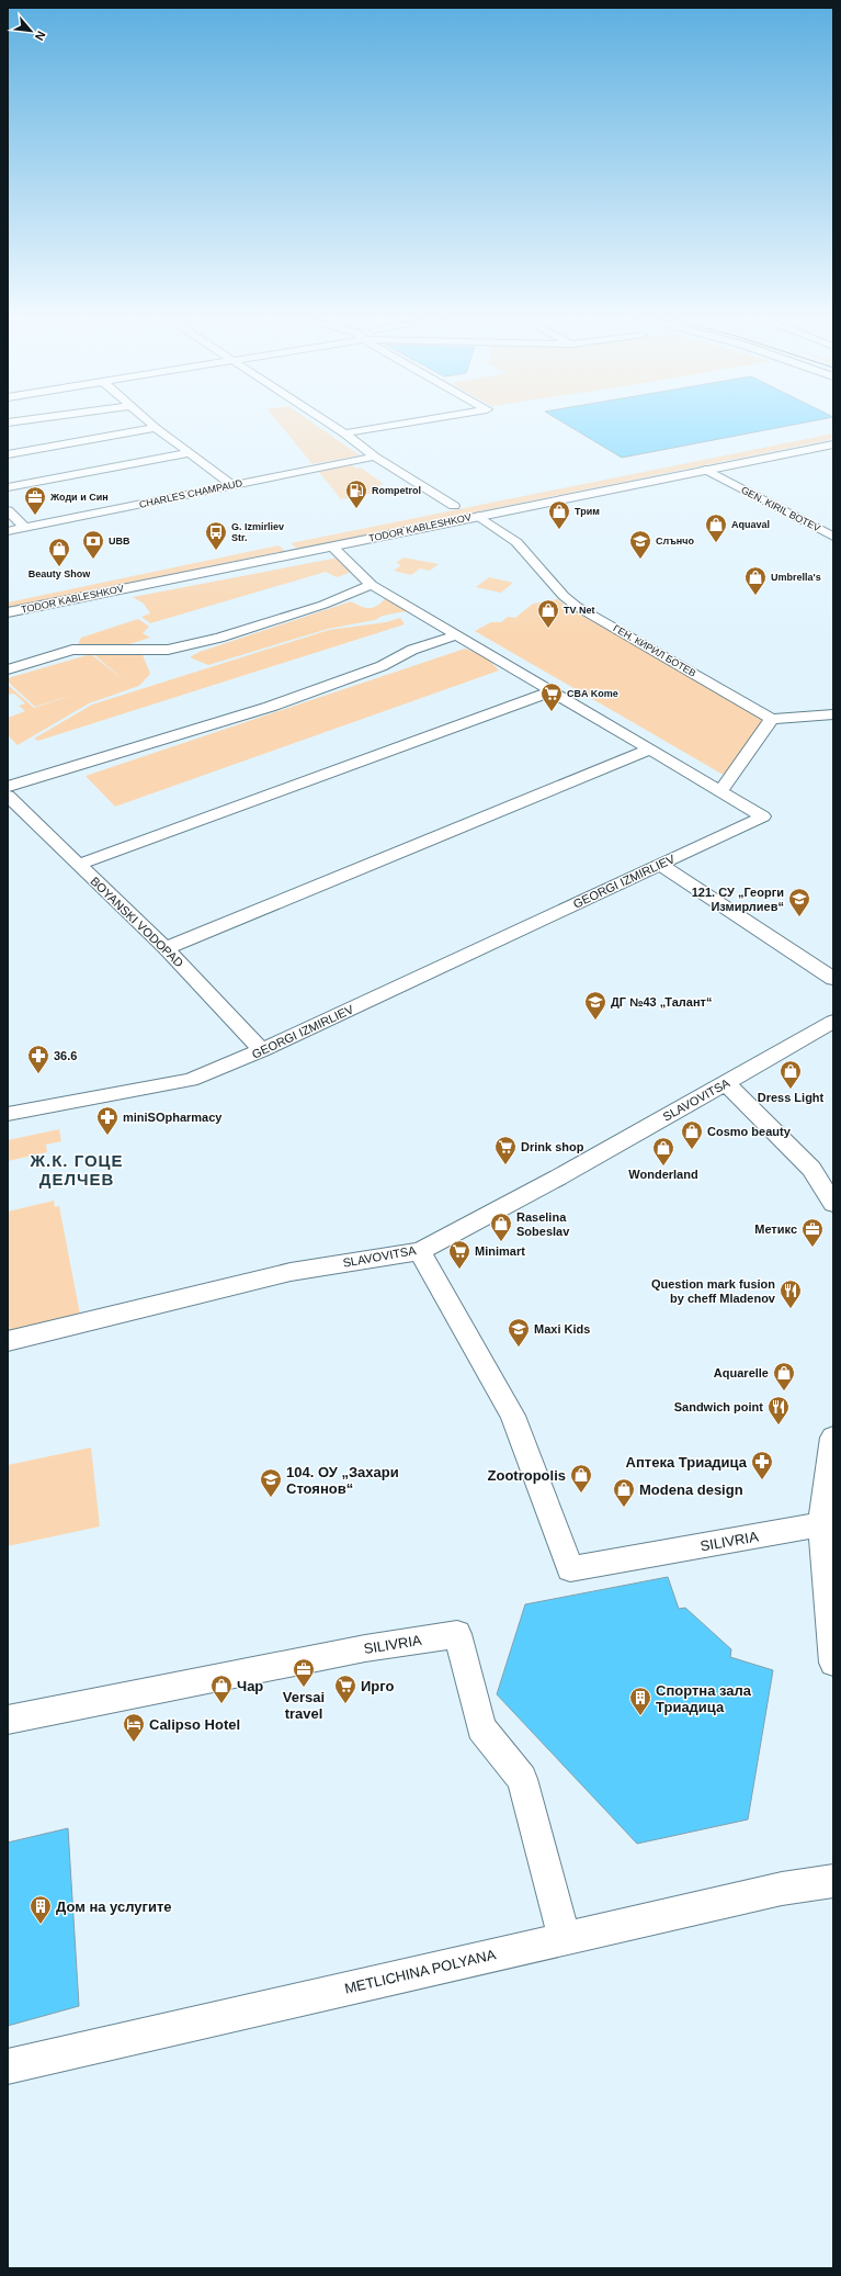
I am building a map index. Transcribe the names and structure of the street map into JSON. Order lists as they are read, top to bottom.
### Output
{
  "streets": {
    "main road": ["TODOR KABLESHKOV"],
    "street": [
      "CHARLES CHAMPAUD",
      "GEN. KIRIL BOTEV",
      "ГЕН. КИРИЛ БОТЕВ",
      "GEORGI IZMIRLIEV",
      "BOYANSKI VODOPAD",
      "SLAVOVITSA",
      "SILIVRIA",
      "METLICHINA POLYANA"
    ]
  },
  "crossings": [
    ["GEN. KIRIL BOTEV", "TODOR KABLESHKOV"],
    ["TODOR KABLESHKOV", "ГЕН. КИРИЛ БОТЕВ"],
    ["TODOR KABLESHKOV", "GEORGI IZMIRLIEV"],
    ["GEORGI IZMIRLIEV", "BOYANSKI VODOPAD"],
    ["SLAVOVITSA", "SILIVRIA"],
    ["SILIVRIA", "METLICHINA POLYANA"]
  ],
  "districts": ["Ж.К. ГОЦЕ ДЕЛЧЕВ"],
  "places": {
    "fuel station": ["Rompetrol"],
    "office": ["Жоди и Син", "Метикс", "Versai travel"],
    "shop": [
      "Трим",
      "Aquaval",
      "Beauty Show",
      "Umbrella's",
      "TV Net",
      "Dress Light",
      "Cosmo beauty",
      "Wonderland",
      "Raselina Sobeslav",
      "Aquarelle",
      "Zootropolis",
      "Modena design",
      "Чар"
    ],
    "bus stop": ["G. Izmirliev Str."],
    "bank": ["UBB"],
    "school or university": [
      "Слънчо",
      "121. СУ „Георги Измирлиев“",
      "ДГ №43 „Талант“",
      "Maxi Kids",
      "104. ОУ „Захари Стоянов“"
    ],
    "supermarket": [
      "CBA Kome",
      "Drink shop",
      "Minimart",
      "Ирго"
    ],
    "pharmacy": ["36.6", "miniSOpharmacy", "Аптека Триадица"],
    "restaurant": ["Question mark fusion by cheff Mladenov", "Sandwich point"],
    "building": ["Спортна зала Триадица", "Дом на услугите"],
    "hotel": ["Calipso Hotel"]
  },
  "north": "bottom right"
}
